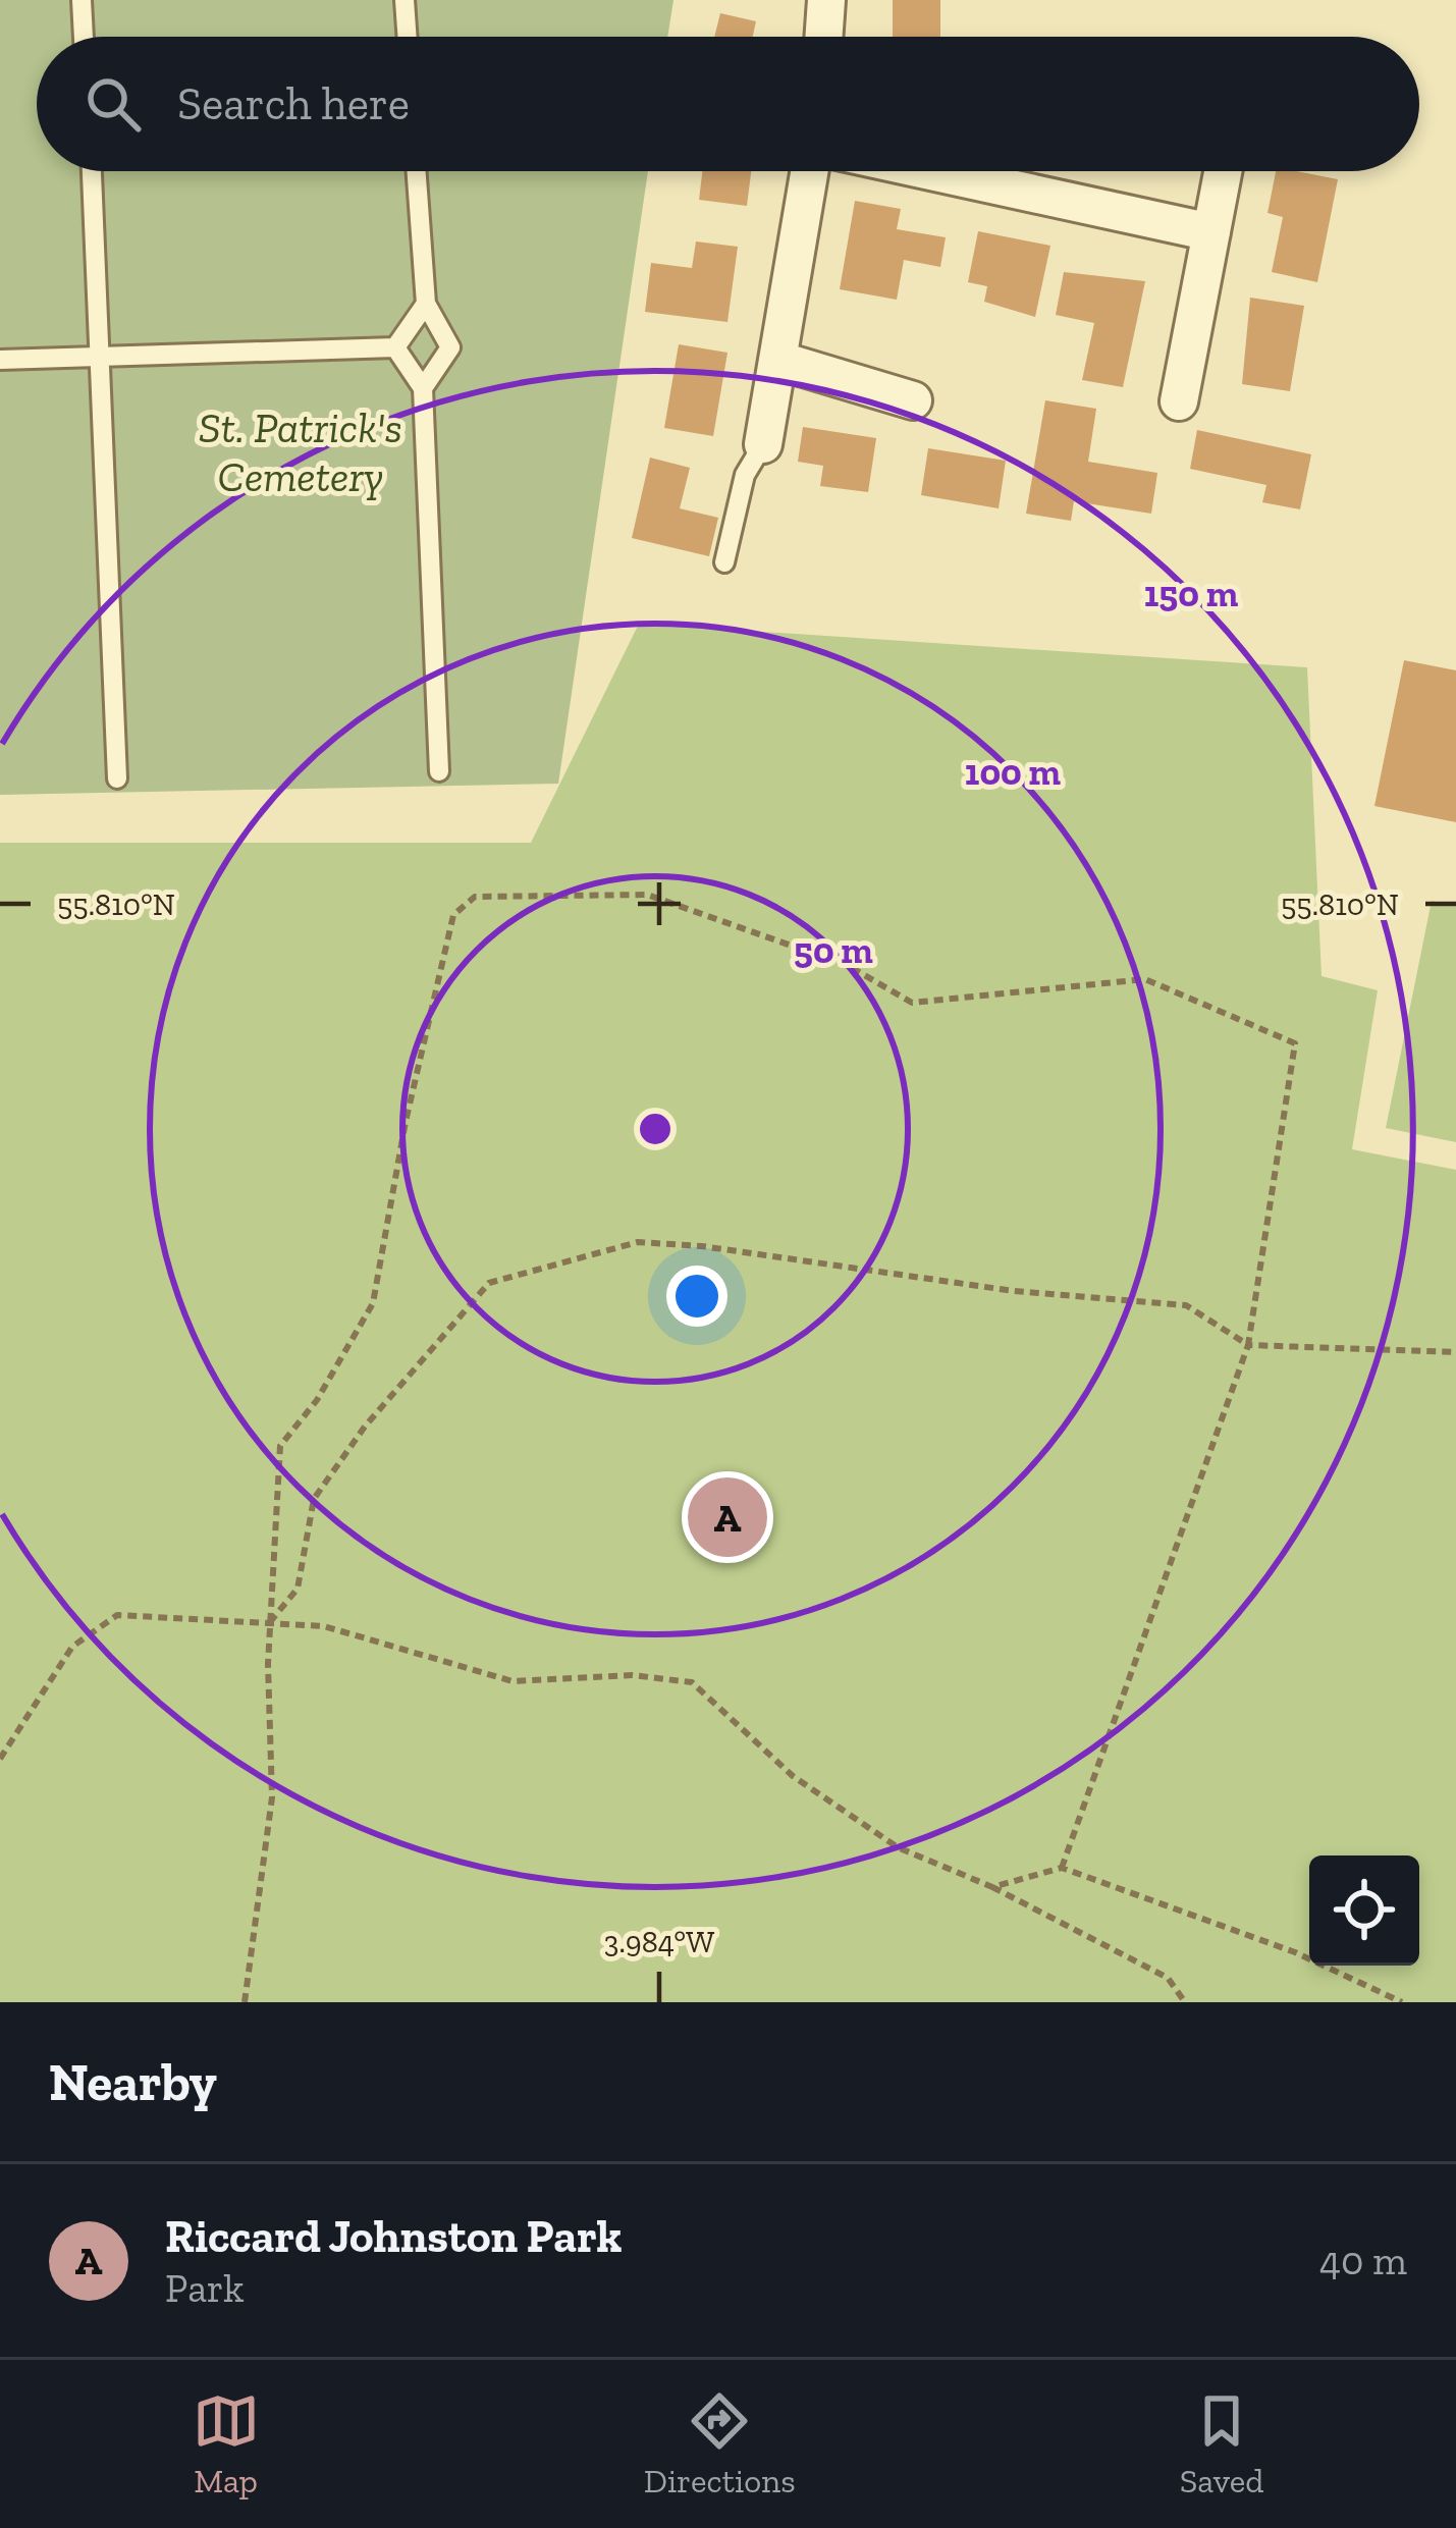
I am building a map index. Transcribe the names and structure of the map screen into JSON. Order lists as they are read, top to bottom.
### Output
{
  "parks": ["St. Patrick's Cemetery"],
  "page": {
    "search": "Search here",
    "pins": "A",
    "heading": "Nearby",
    "list": [
      {
        "mark": "A",
        "name": "Riccard Johnston Park",
        "note": "Park",
        "value": "40 m"
      }
    ],
    "nav": ["Map", "Directions", "Saved"]
  },
  "coordinates": ["55.810°N", "3.984°W"],
  "rings": ["150 m", "100 m", "50 m"]
}
